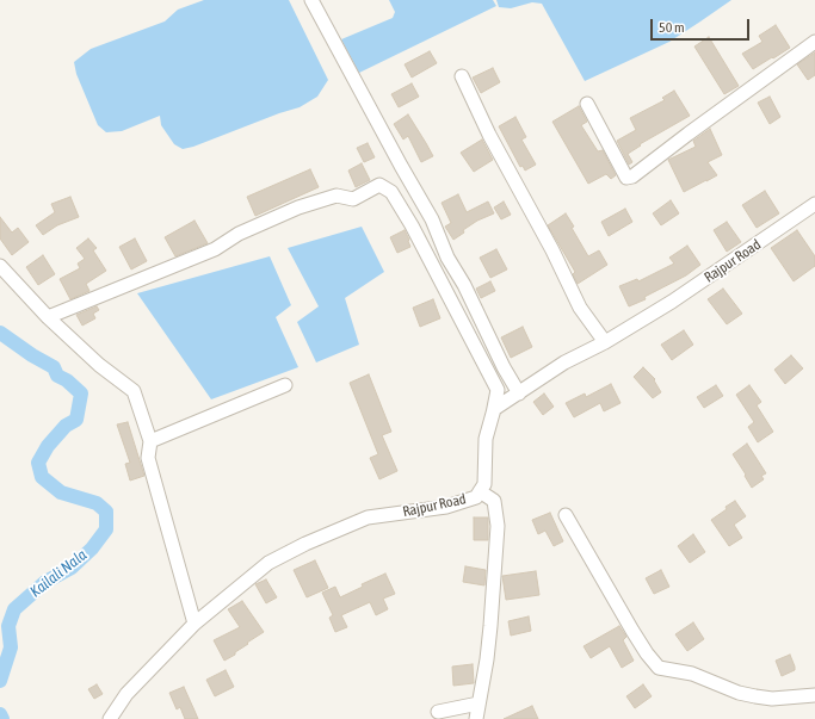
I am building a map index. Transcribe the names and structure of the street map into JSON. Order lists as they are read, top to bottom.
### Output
{
  "streets": {
    "street": ["Rajpur Road"]
  },
  "water": ["Kailali Nala"],
  "scale_bar": "50 m"
}
